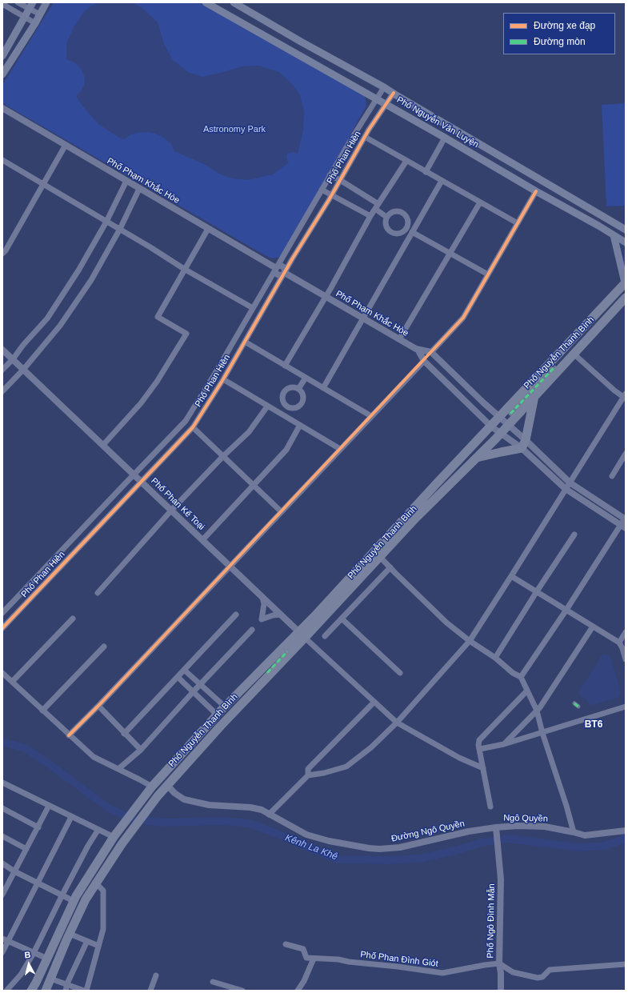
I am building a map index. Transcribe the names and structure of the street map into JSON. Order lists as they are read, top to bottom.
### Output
{
  "streets": {
    "main road": ["Phố Nguyễn Văn Luyện", "Phố Nguyễn Thanh Bình"],
    "street": [
      "Phố Phan Hiền",
      "Phố Phạm Khắc Hòe",
      "Phố Phan Kế Toại",
      "Ngô Quyền",
      "Đường Ngô Quyền",
      "Phố Ngô Đình Mẫn",
      "Phố Phan Đình Giót"
    ]
  },
  "crossings": [
    ["Phố Nguyễn Văn Luyện", "Phố Phan Hiền"],
    ["Phố Phan Hiền", "Phố Phạm Khắc Hòe"],
    ["Phố Phan Hiền", "Phố Phan Kế Toại"],
    ["Phố Phạm Khắc Hòe", "Phố Nguyễn Thanh Bình"],
    ["Phố Nguyễn Thanh Bình", "Phố Phan Kế Toại"],
    ["Phố Nguyễn Thanh Bình", "Đường Ngô Quyền"],
    ["Ngô Quyền", "Đường Ngô Quyền"],
    ["Ngô Quyền", "Phố Ngô Đình Mẫn"],
    ["Đường Ngô Quyền", "Phố Ngô Đình Mẫn"],
    ["Phố Ngô Đình Mẫn", "Phố Phan Đình Giót"]
  ],
  "districts": ["BT6"],
  "water": ["Kênh La Khê"],
  "parks": ["Astronomy Park"],
  "legend": ["Đường xe đạp", "Đường mòn"],
  "north": "top"
}
